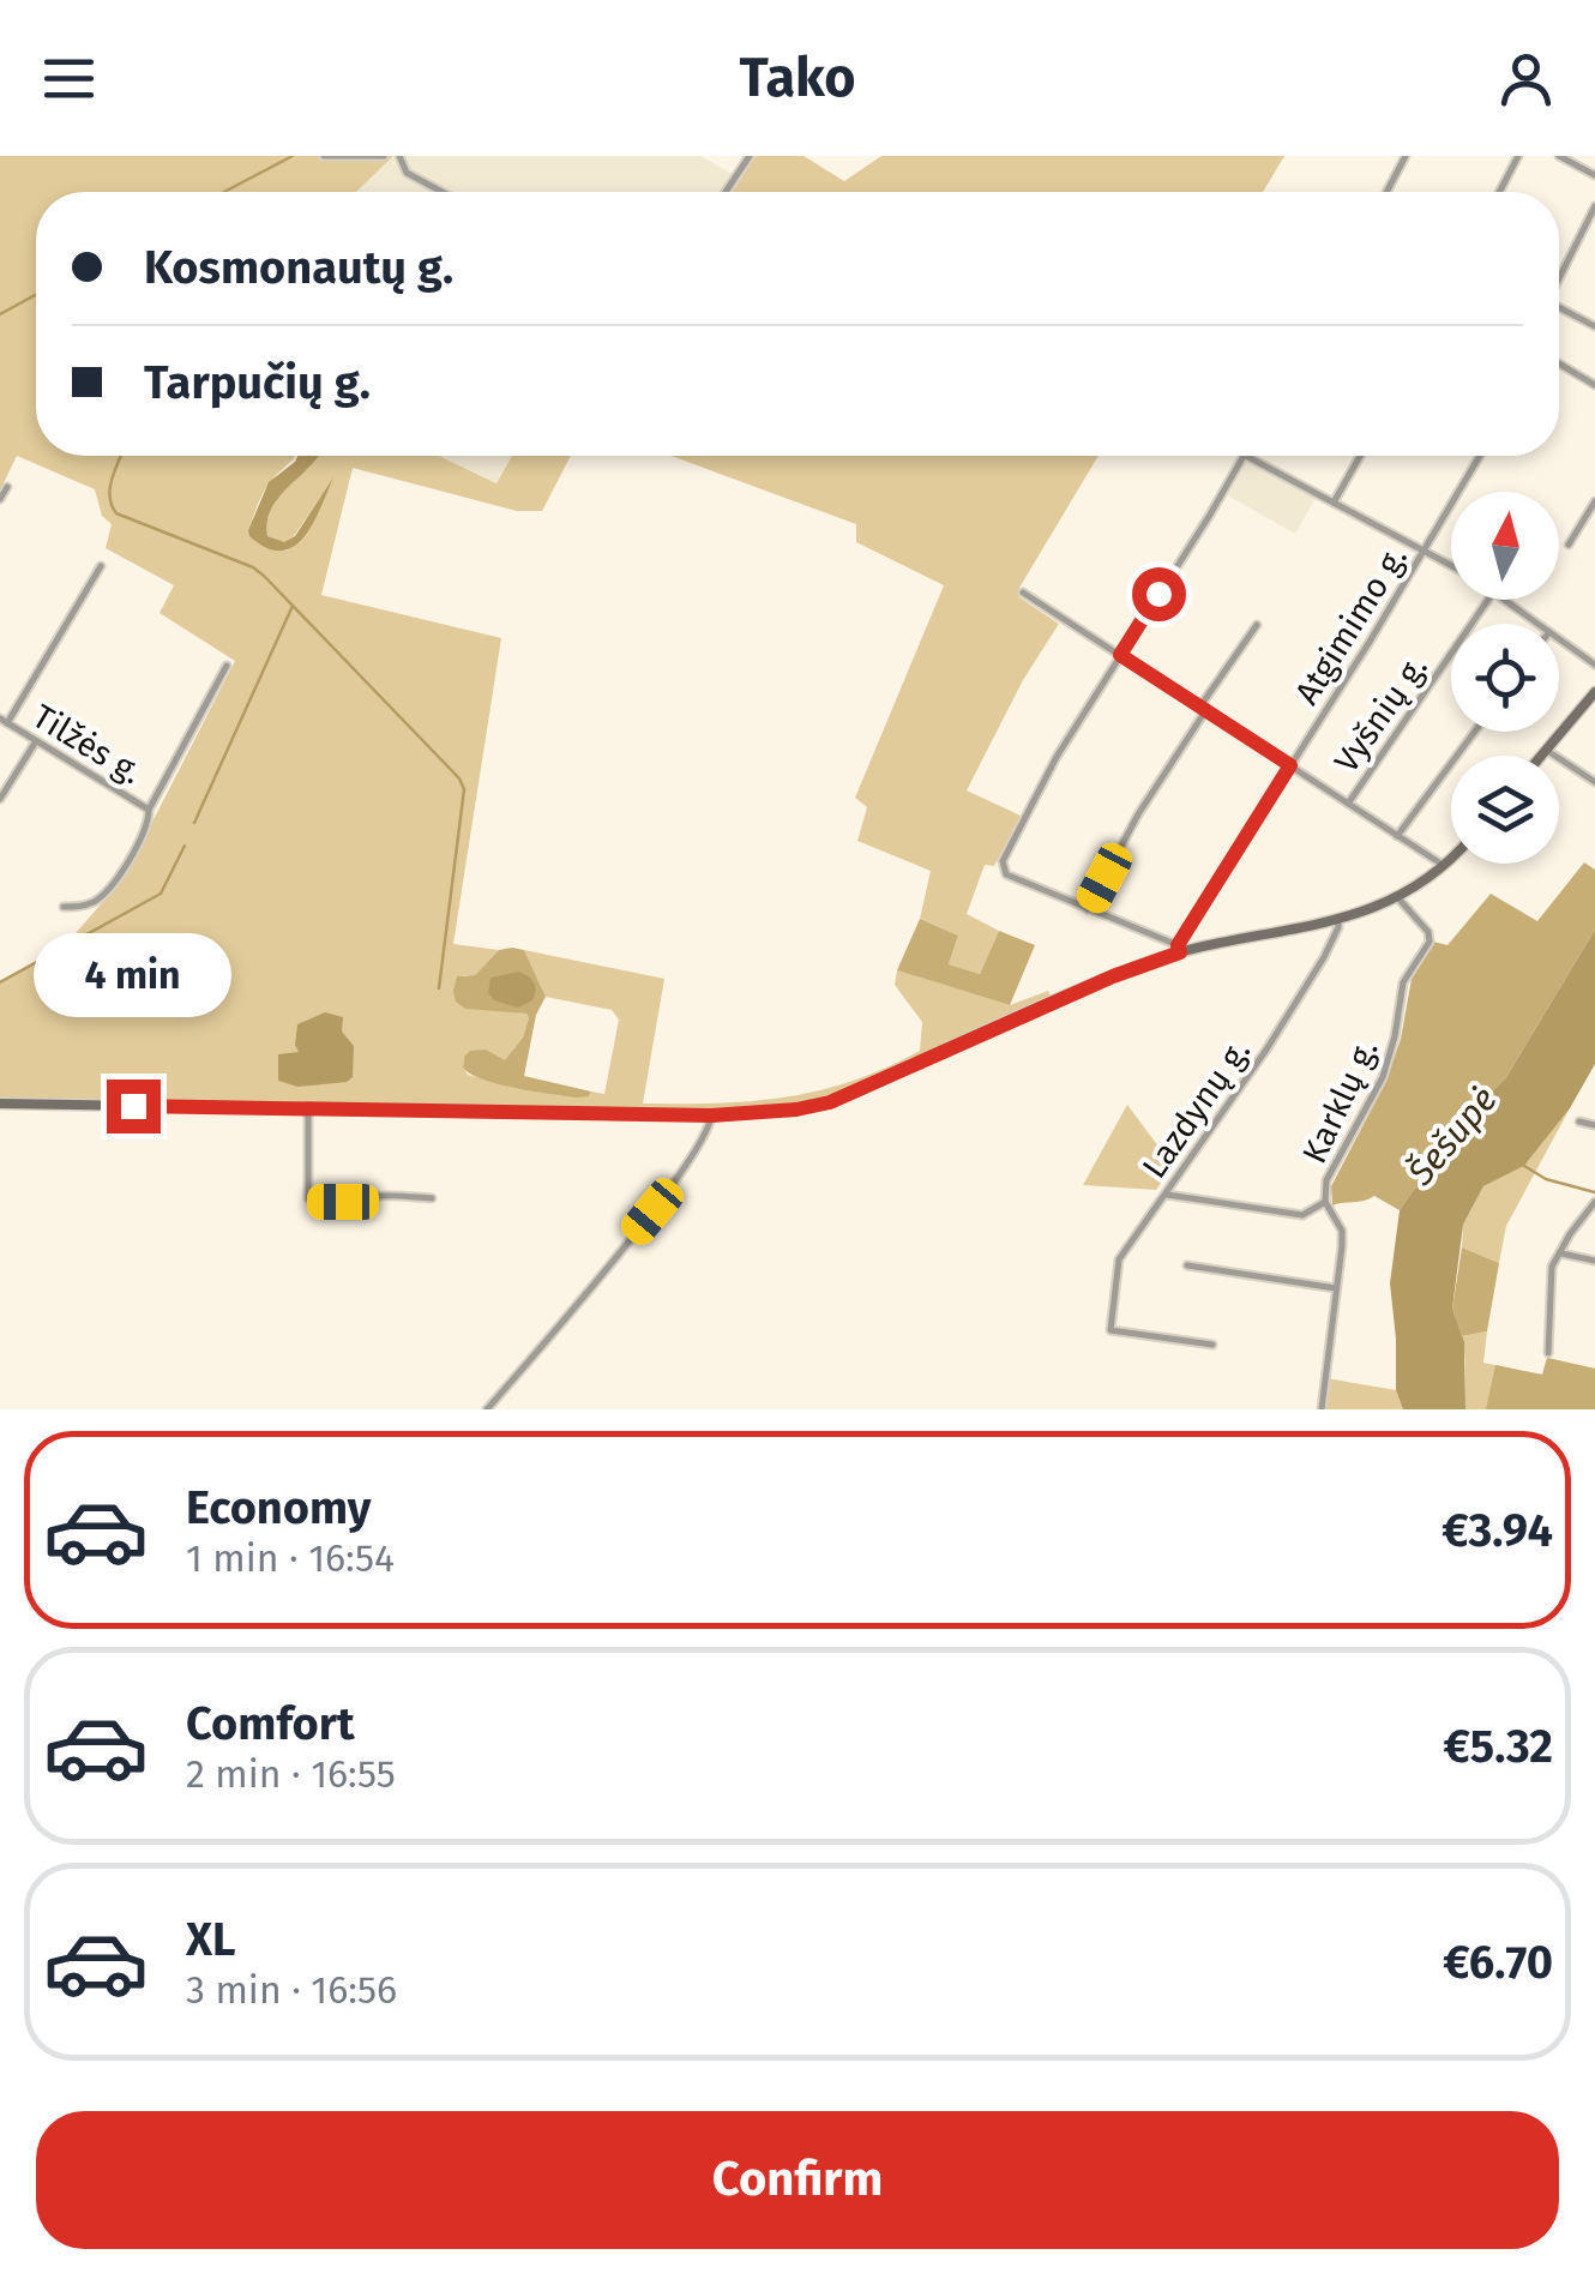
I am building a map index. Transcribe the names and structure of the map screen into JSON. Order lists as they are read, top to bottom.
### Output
{
  "streets": {
    "street": [
      "Atgimimo g.",
      "Vyšnių g.",
      "Tilžės g.",
      "Karklų g.",
      "Lazdynų g."
    ]
  },
  "water": ["Šešupė"],
  "north": "top",
  "page": {
    "header": "Tako",
    "banner": ["Kosmonautų g.", "Tarpučių g."],
    "bubble": "4 min",
    "list": [
      {
        "name": "Economy",
        "note": "1 min · 16:54",
        "value": "€3.94"
      },
      {
        "name": "Comfort",
        "note": "2 min · 16:55",
        "value": "€5.32"
      },
      {
        "name": "XL",
        "note": "3 min · 16:56",
        "value": "€6.70"
      }
    ],
    "buttons": "Confirm"
  }
}
